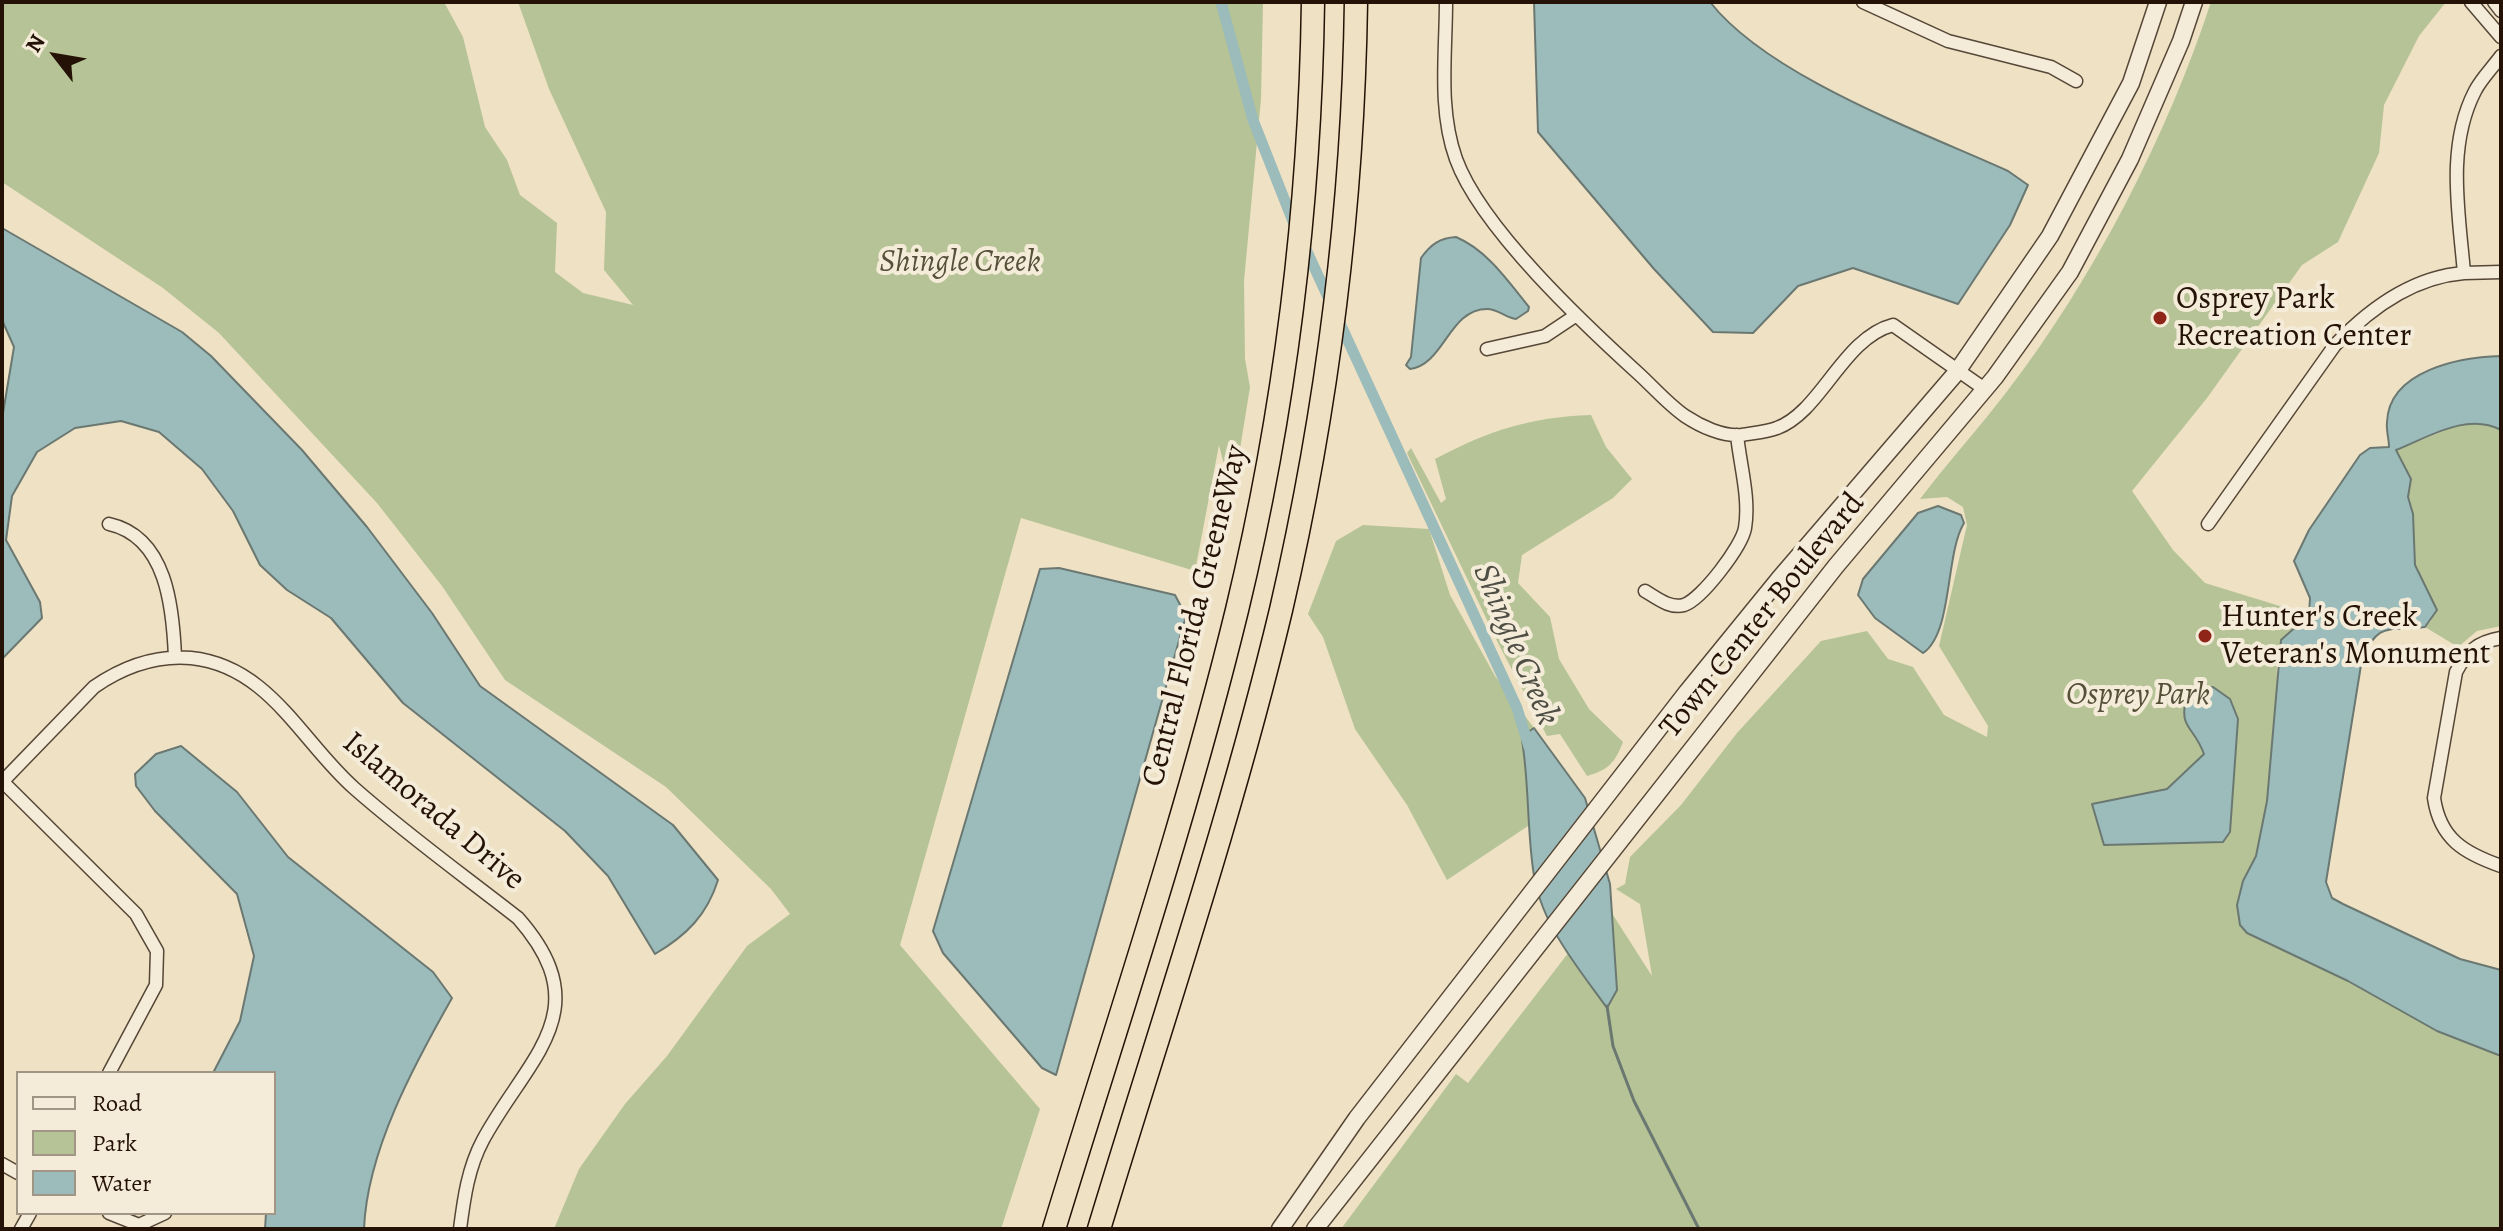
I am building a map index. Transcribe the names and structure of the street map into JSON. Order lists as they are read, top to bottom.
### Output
{
  "streets": {
    "highway": ["Central Florida GreeneWay"],
    "street": ["Town Center Boulevard", "Islamorada Drive"]
  },
  "water": ["Shingle Creek"],
  "parks": ["Shingle Creek", "Osprey Park"],
  "places": ["Osprey Park Recreation Center", "Hunter's Creek Veteran's Monument"],
  "legend": ["Road", "Park", "Water"],
  "north": "top left"
}
